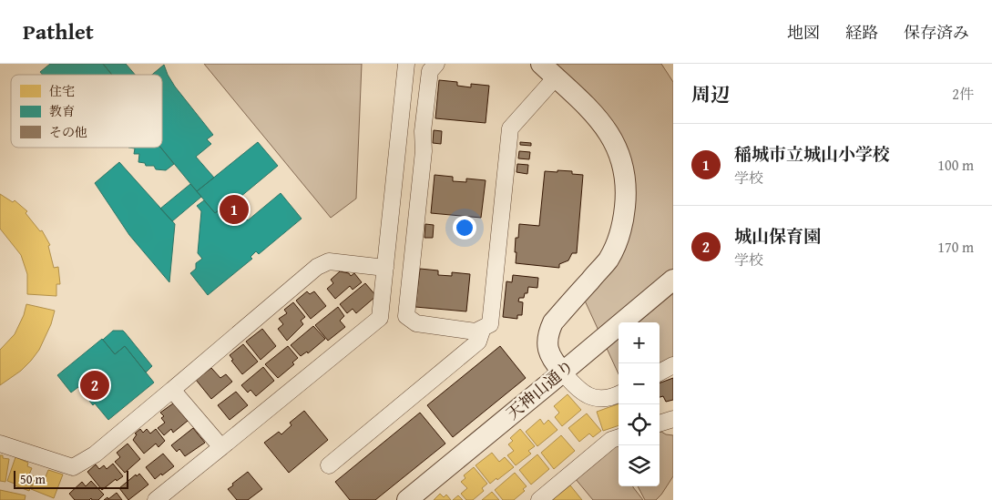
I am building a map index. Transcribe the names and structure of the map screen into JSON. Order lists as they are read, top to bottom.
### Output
{
  "streets": {
    "street": ["天神山通り"]
  },
  "legend": ["住宅", "教育", "その他"],
  "scale_bar": "50 m",
  "page": {
    "header": "Pathlet",
    "nav": ["地図", "経路", "保存済み"],
    "heading": ["周辺", "2件"],
    "list": [
      {
        "mark": "1",
        "name": "稲城市立城山小学校",
        "note": "学校",
        "value": "100 m"
      },
      {
        "mark": "2",
        "name": "城山保育園",
        "note": "学校",
        "value": "170 m"
      }
    ],
    "pins": ["1", "2"],
    "map_buttons": ["+", "−"],
    "scale": "50 m"
  }
}
